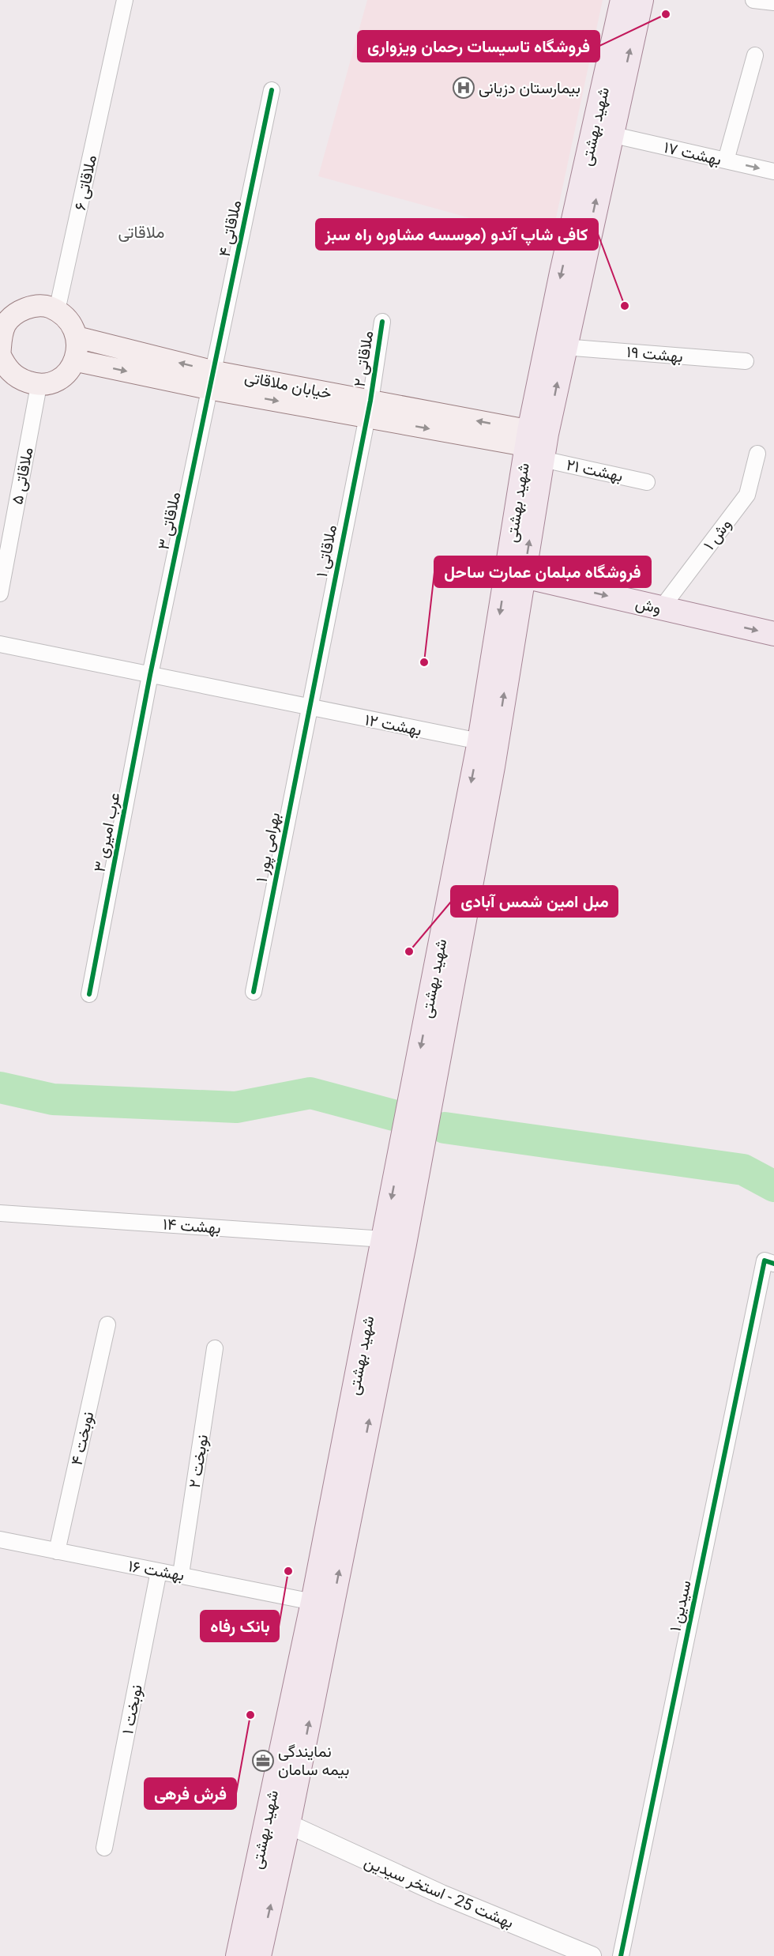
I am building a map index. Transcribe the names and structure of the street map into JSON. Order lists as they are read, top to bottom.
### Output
{
  "streets": {
    "main road": ["شهید بهشتی", "خیابان ملاقاتی", "وش"],
    "street": [
      "بهشت ۱۷",
      "۶ ملاقاتی",
      "ملاقاتی ۴",
      "بهشت ۱۹",
      "۲ ملاقاتی",
      "بهشت ۲۱",
      "ملاقاتی ۵",
      "ملاقاتی ۳",
      "وش ۱",
      "ملاقاتی ۱",
      "۱۲ بهشت",
      "۳ عرب امیری",
      "۱ بهرامی پور",
      "بهشت ۱۴",
      "۴ نوبخت",
      "۲ نوبخت",
      "۱۶ بهشت",
      "سیدین ۱",
      "۱ نوبخت",
      "بهشت 25 - استخر سیدین"
    ]
  },
  "crossings": [
    ["شهید بهشتی", "بهشت ۱۷"],
    ["شهید بهشتی", "بهشت ۱۹"],
    ["شهید بهشتی", "خیابان ملاقاتی"],
    ["شهید بهشتی", "بهشت ۲۱"],
    ["شهید بهشتی", "وش"],
    ["شهید بهشتی", "۱۲ بهشت"],
    ["شهید بهشتی", "بهشت ۱۴"],
    ["شهید بهشتی", "۱۶ بهشت"],
    ["شهید بهشتی", "بهشت 25 - استخر سیدین"],
    ["۶ ملاقاتی", "خیابان ملاقاتی"],
    ["۶ ملاقاتی", "ملاقاتی ۵"],
    ["ملاقاتی ۴", "خیابان ملاقاتی"],
    ["ملاقاتی ۴", "ملاقاتی ۳"],
    ["۲ ملاقاتی", "خیابان ملاقاتی"],
    ["۲ ملاقاتی", "ملاقاتی ۱"],
    ["خیابان ملاقاتی", "بهشت ۲۱"],
    ["خیابان ملاقاتی", "ملاقاتی ۵"],
    ["خیابان ملاقاتی", "ملاقاتی ۳"],
    ["خیابان ملاقاتی", "ملاقاتی ۱"],
    ["ملاقاتی ۳", "۱۲ بهشت"],
    ["ملاقاتی ۳", "۳ عرب امیری"],
    ["وش ۱", "وش"],
    ["ملاقاتی ۱", "۱۲ بهشت"],
    ["ملاقاتی ۱", "۱ بهرامی پور"],
    ["۱۲ بهشت", "۳ عرب امیری"],
    ["۱۲ بهشت", "۱ بهرامی پور"],
    ["۴ نوبخت", "۱۶ بهشت"],
    ["۲ نوبخت", "۱۶ بهشت"],
    ["۱۶ بهشت", "۱ نوبخت"]
  ],
  "one_way": ["وش"],
  "districts": ["ملاقاتی"],
  "places": {
    "other": [
      "فروشگاه تاسیسات رحمان ویزواری",
      "کافی شاپ آندو (موسسه مشاوره راه سبز",
      "فروشگاه مبلمان عمارت ساحل",
      "مبل امین شمس آبادی",
      "بانک رفاه",
      "فرش فرهی"
    ],
    "hospital": ["بیمارستان دزیانی"],
    "office": ["نمایندگی بیمه سامان"]
  }
}
